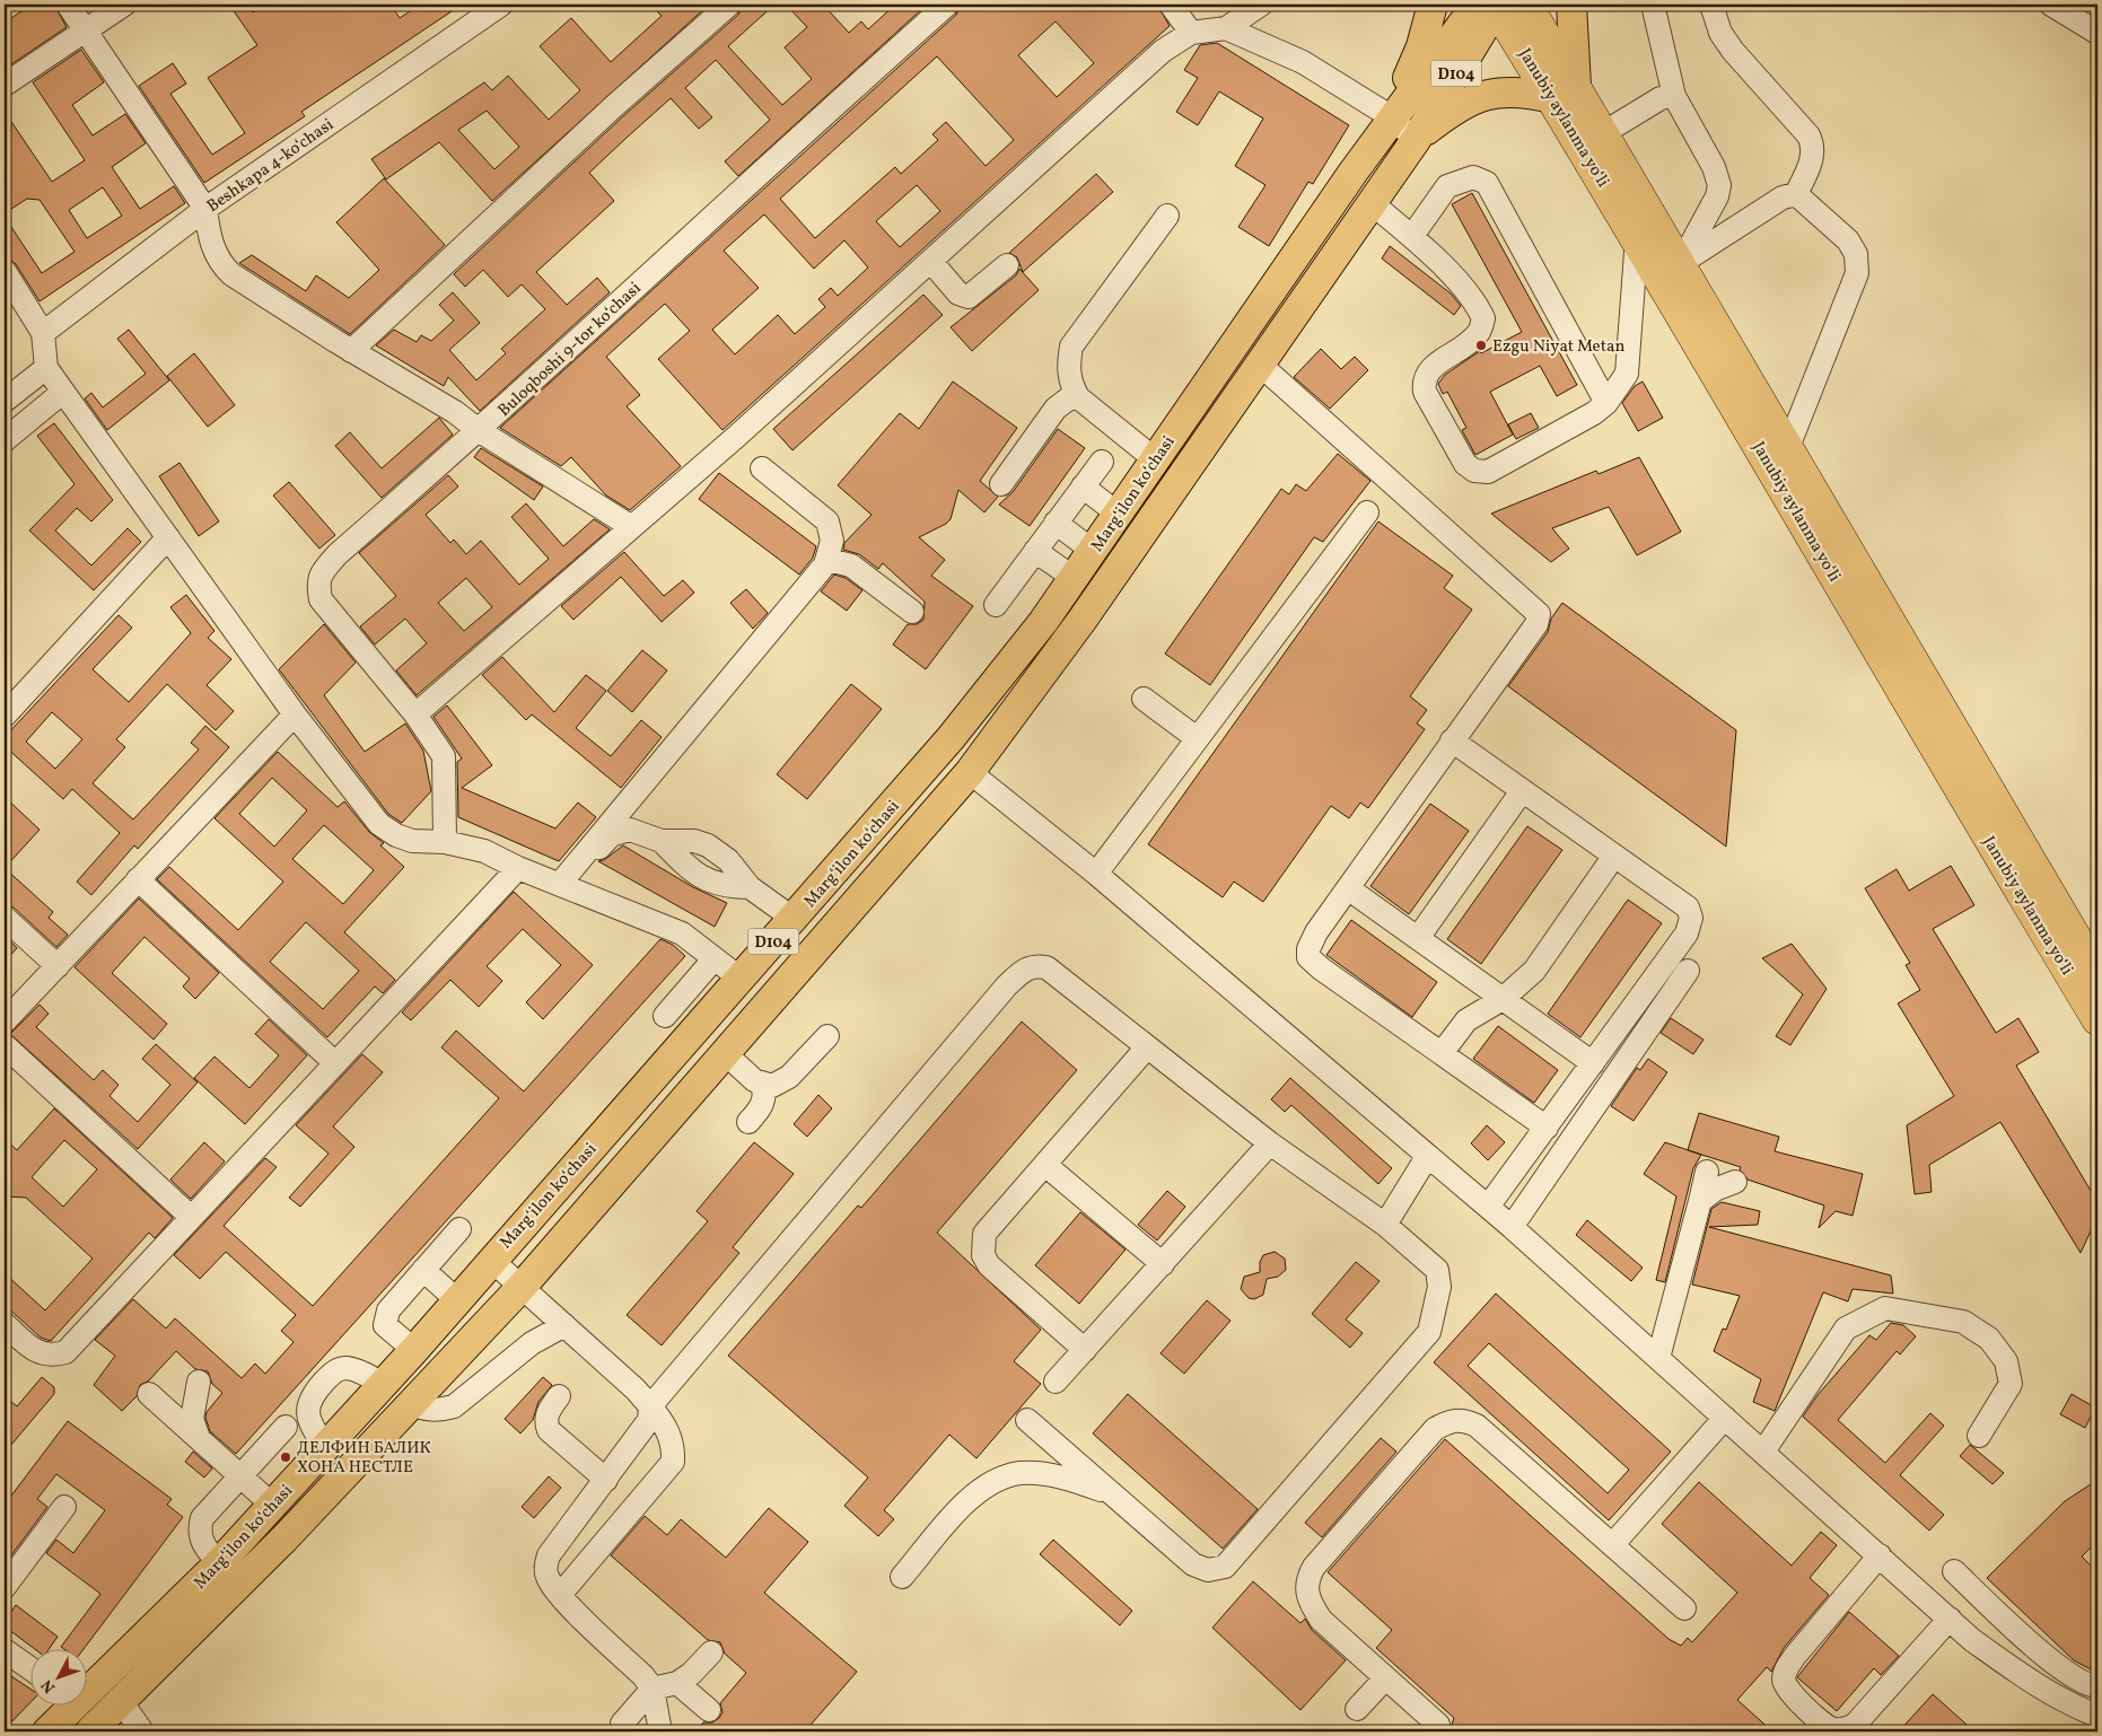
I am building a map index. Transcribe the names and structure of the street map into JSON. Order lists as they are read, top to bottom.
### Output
{
  "streets": {
    "highway": ["Janubiy aylanma yoʻli"],
    "main road": ["D104", "Margʻilon koʻchasi"],
    "street": ["Beshkapa 4-koʻchasi", "Buloqboshi 9-tor koʻchasi"]
  },
  "crossings": [
    ["Janubiy aylanma yoʻli", "Margʻilon koʻchasi"]
  ],
  "places": ["Ezgu Niyat Metan", "ДЕЛФИН БАЛИК ХОНА НЕСТЛЕ"],
  "north": "bottom left"
}
